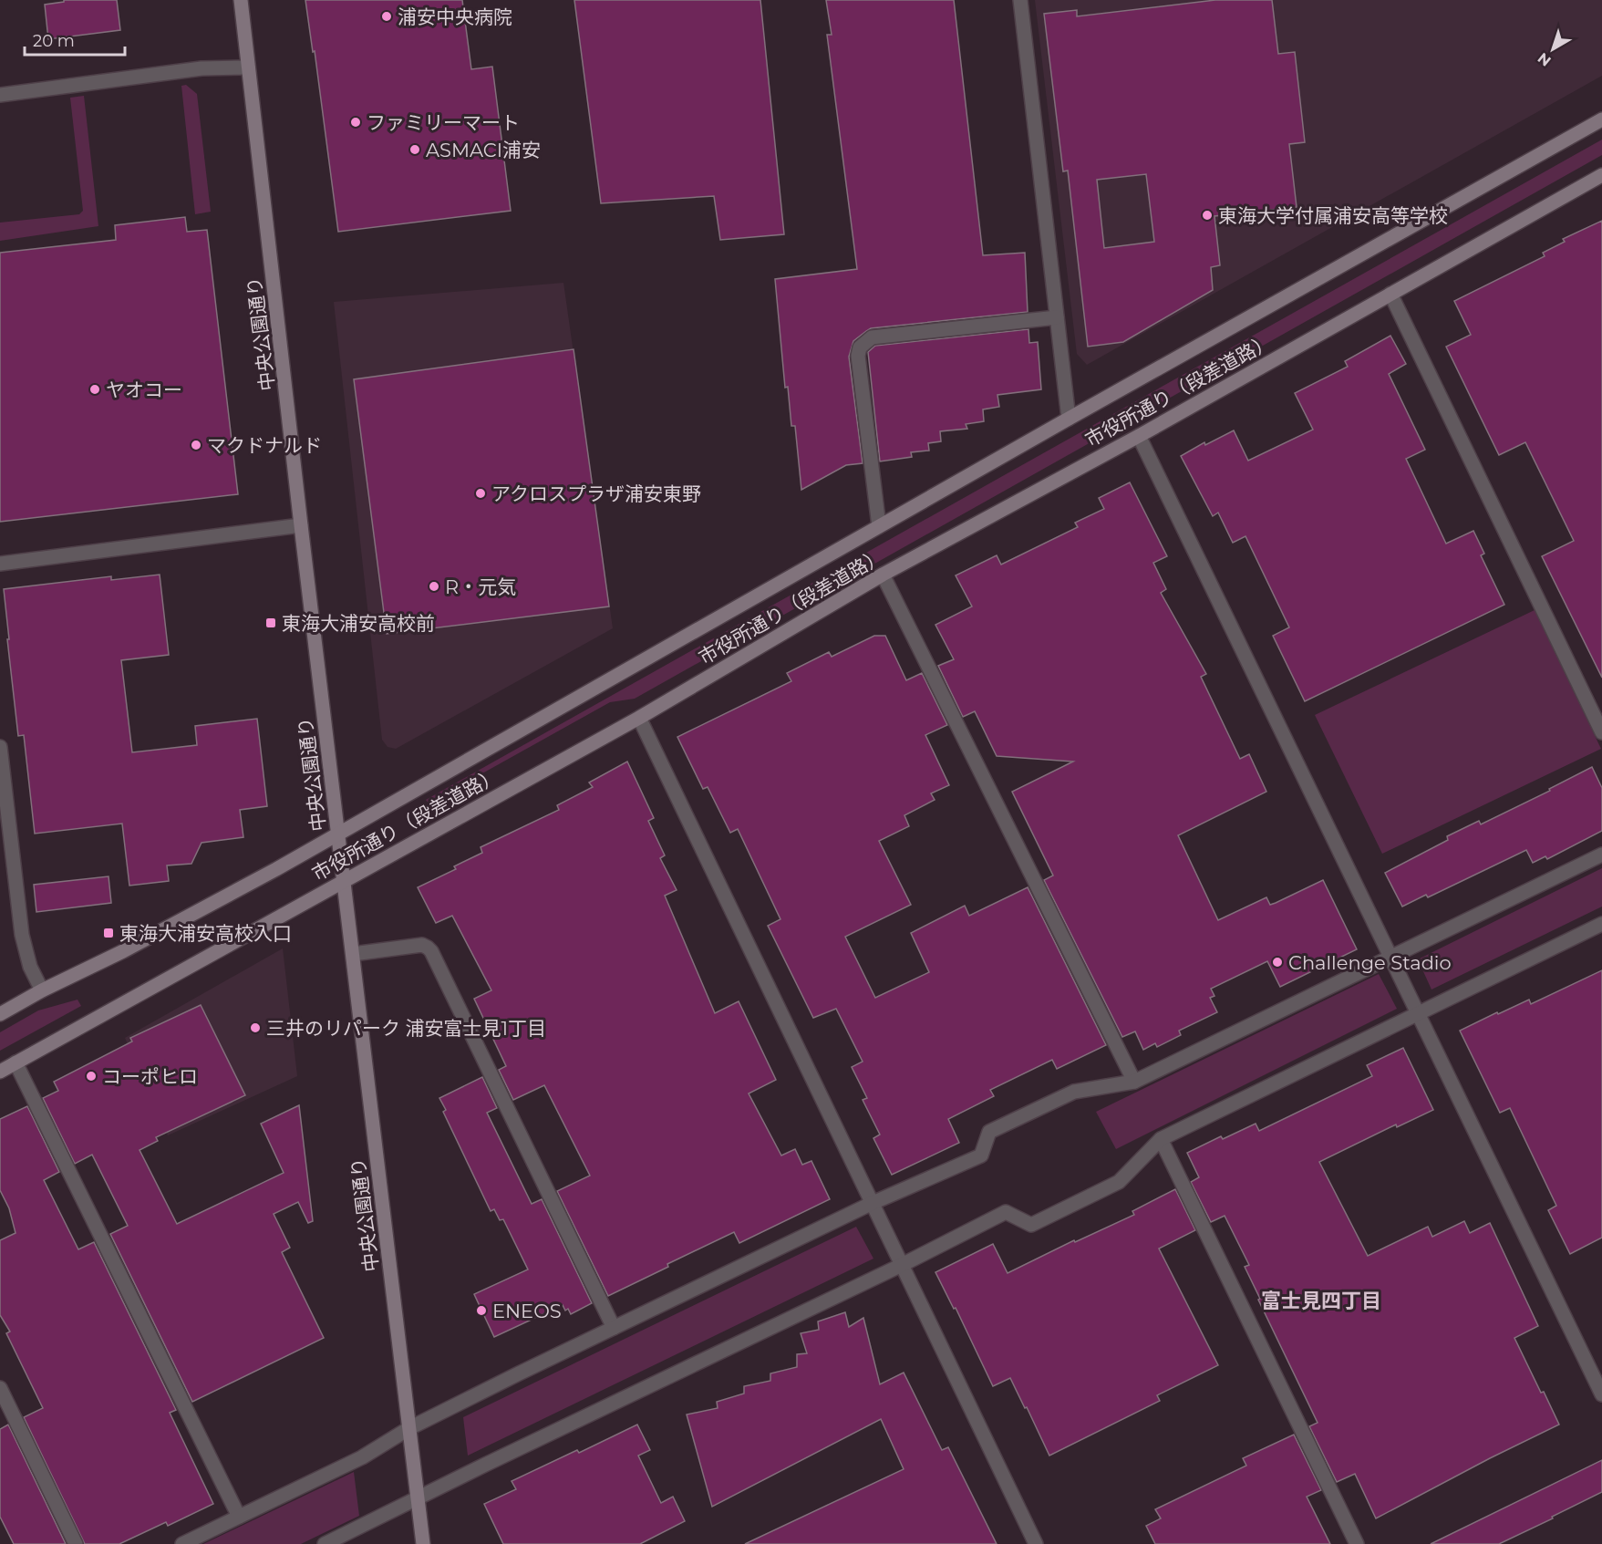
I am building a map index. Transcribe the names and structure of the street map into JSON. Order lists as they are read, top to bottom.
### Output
{
  "streets": {
    "street": ["中央公園通り", "市役所通り（段差道路）"]
  },
  "crossings": [
    ["中央公園通り", "市役所通り（段差道路）"]
  ],
  "districts": ["富士見四丁目"],
  "places": {
    "other": [
      "浦安中央病院",
      "ファミリーマート",
      "ASMACI浦安",
      "東海大学付属浦安高等学校",
      "ヤオコー",
      "マクドナルド",
      "アクロスプラザ浦安東野",
      "R・元気",
      "Challenge Stadio",
      "三井のリパーク 浦安富士見1丁目",
      "コーポヒロ",
      "ENEOS"
    ],
    "transit": ["東海大浦安高校前", "東海大浦安高校入口"]
  },
  "scale_bar": "20 m",
  "north": "bottom left"
}
